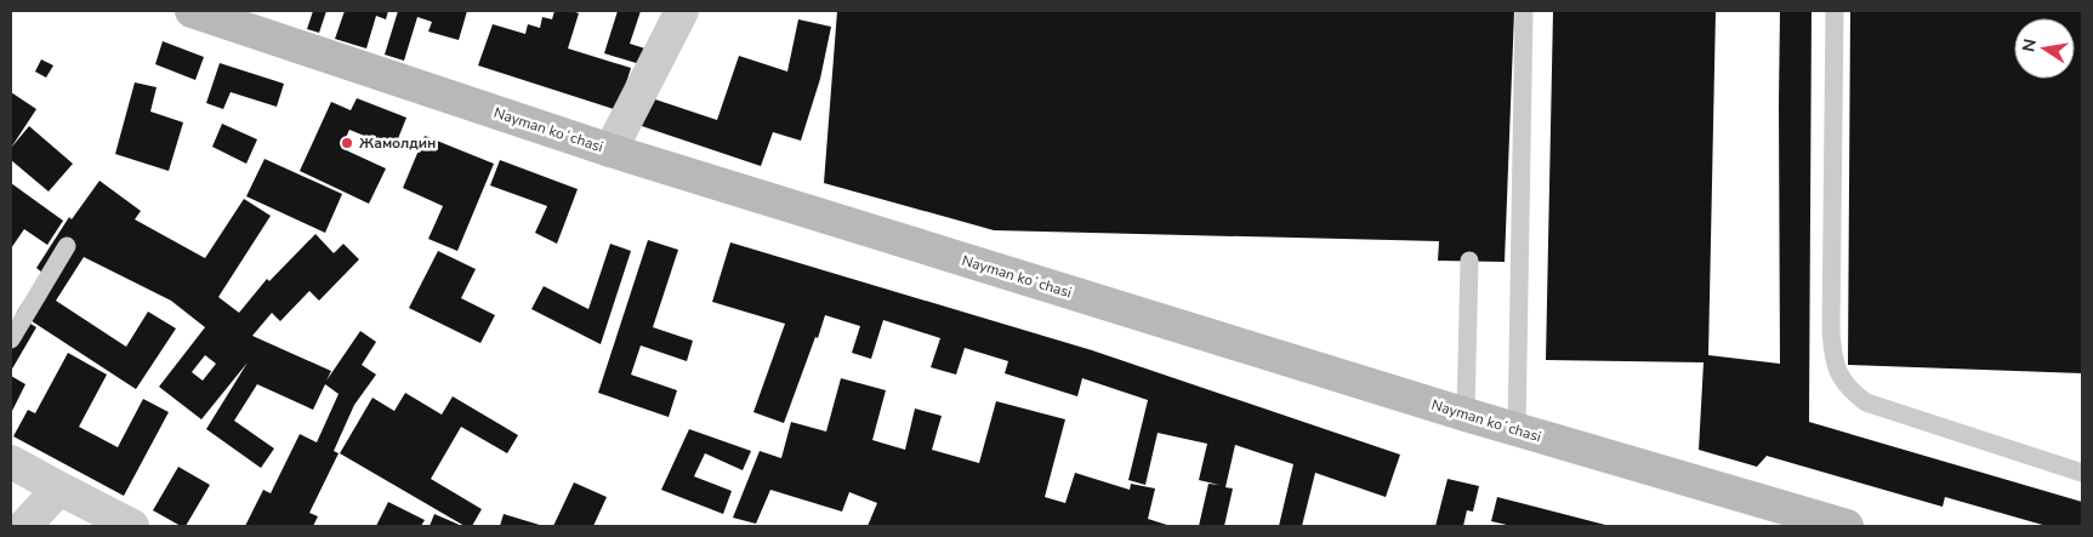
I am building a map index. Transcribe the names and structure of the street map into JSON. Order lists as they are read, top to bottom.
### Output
{
  "streets": {
    "main road": ["Nayman koʻchasi"]
  },
  "places": ["Жамолдин"],
  "north": "left"
}
